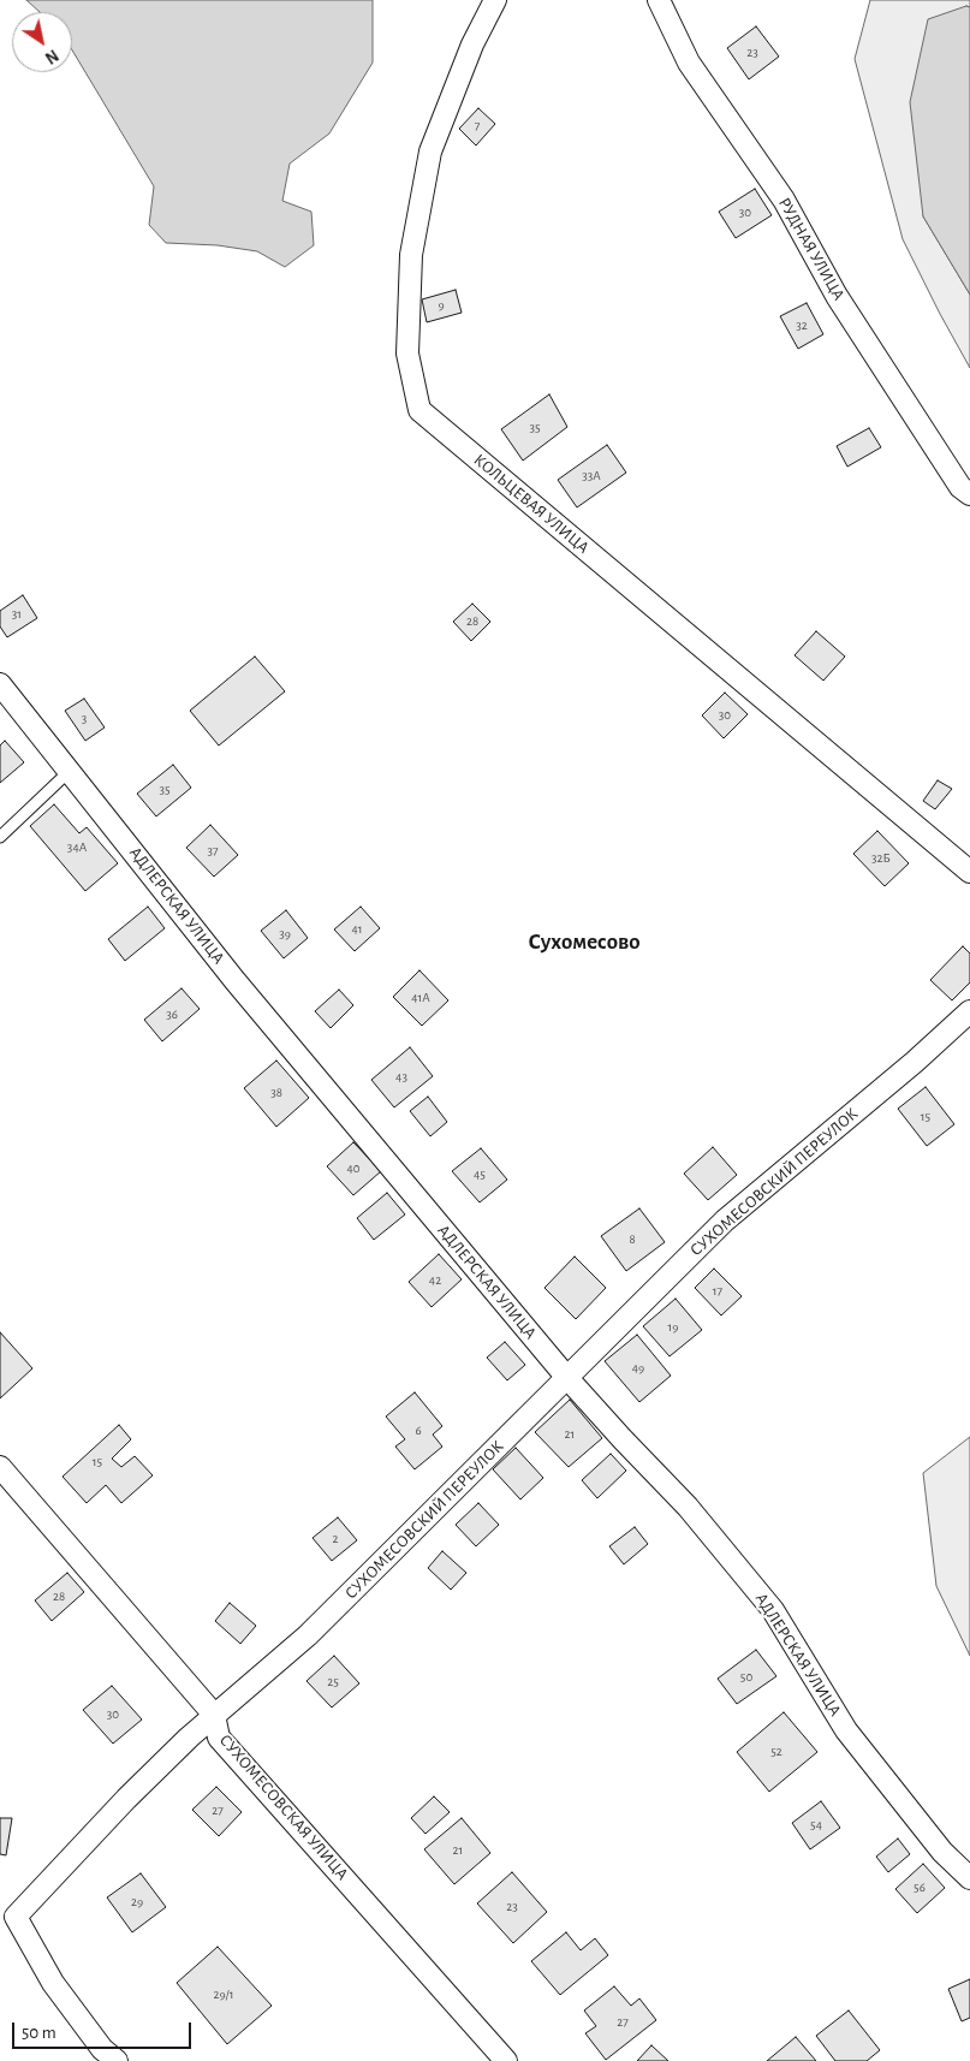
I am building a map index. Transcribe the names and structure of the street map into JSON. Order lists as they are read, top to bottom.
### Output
{
  "streets": {
    "street": [
      "РУДНАЯ УЛИЦА",
      "КОЛЬЦЕВАЯ УЛИЦА",
      "АДЛЕРСКАЯ УЛИЦА",
      "СУХОМЕСОВСКИЙ ПЕРЕУЛОК",
      "СУХОМЕСОВСКАЯ УЛИЦА"
    ]
  },
  "crossings": [
    ["АДЛЕРСКАЯ УЛИЦА", "СУХОМЕСОВСКИЙ ПЕРЕУЛОК"],
    ["СУХОМЕСОВСКИЙ ПЕРЕУЛОК", "СУХОМЕСОВСКАЯ УЛИЦА"]
  ],
  "districts": ["Сухомесово"],
  "house_numbers": [
    "23",
    "7",
    "30",
    "9",
    "32",
    "35",
    "33А",
    "31",
    "28",
    "30",
    "3",
    "35",
    "34А",
    "37",
    "32Б",
    "41",
    "39",
    "41А",
    "36",
    "43",
    "38",
    "15",
    "40",
    "45",
    "8",
    "42",
    "17",
    "19",
    "49",
    "6",
    "21",
    "15",
    "2",
    "28",
    "50",
    "25",
    "30",
    "52",
    "27",
    "54",
    "21",
    "56",
    "29",
    "23",
    "29/1",
    "27"
  ],
  "scale_bar": "50 m",
  "north": "bottom right"
}
